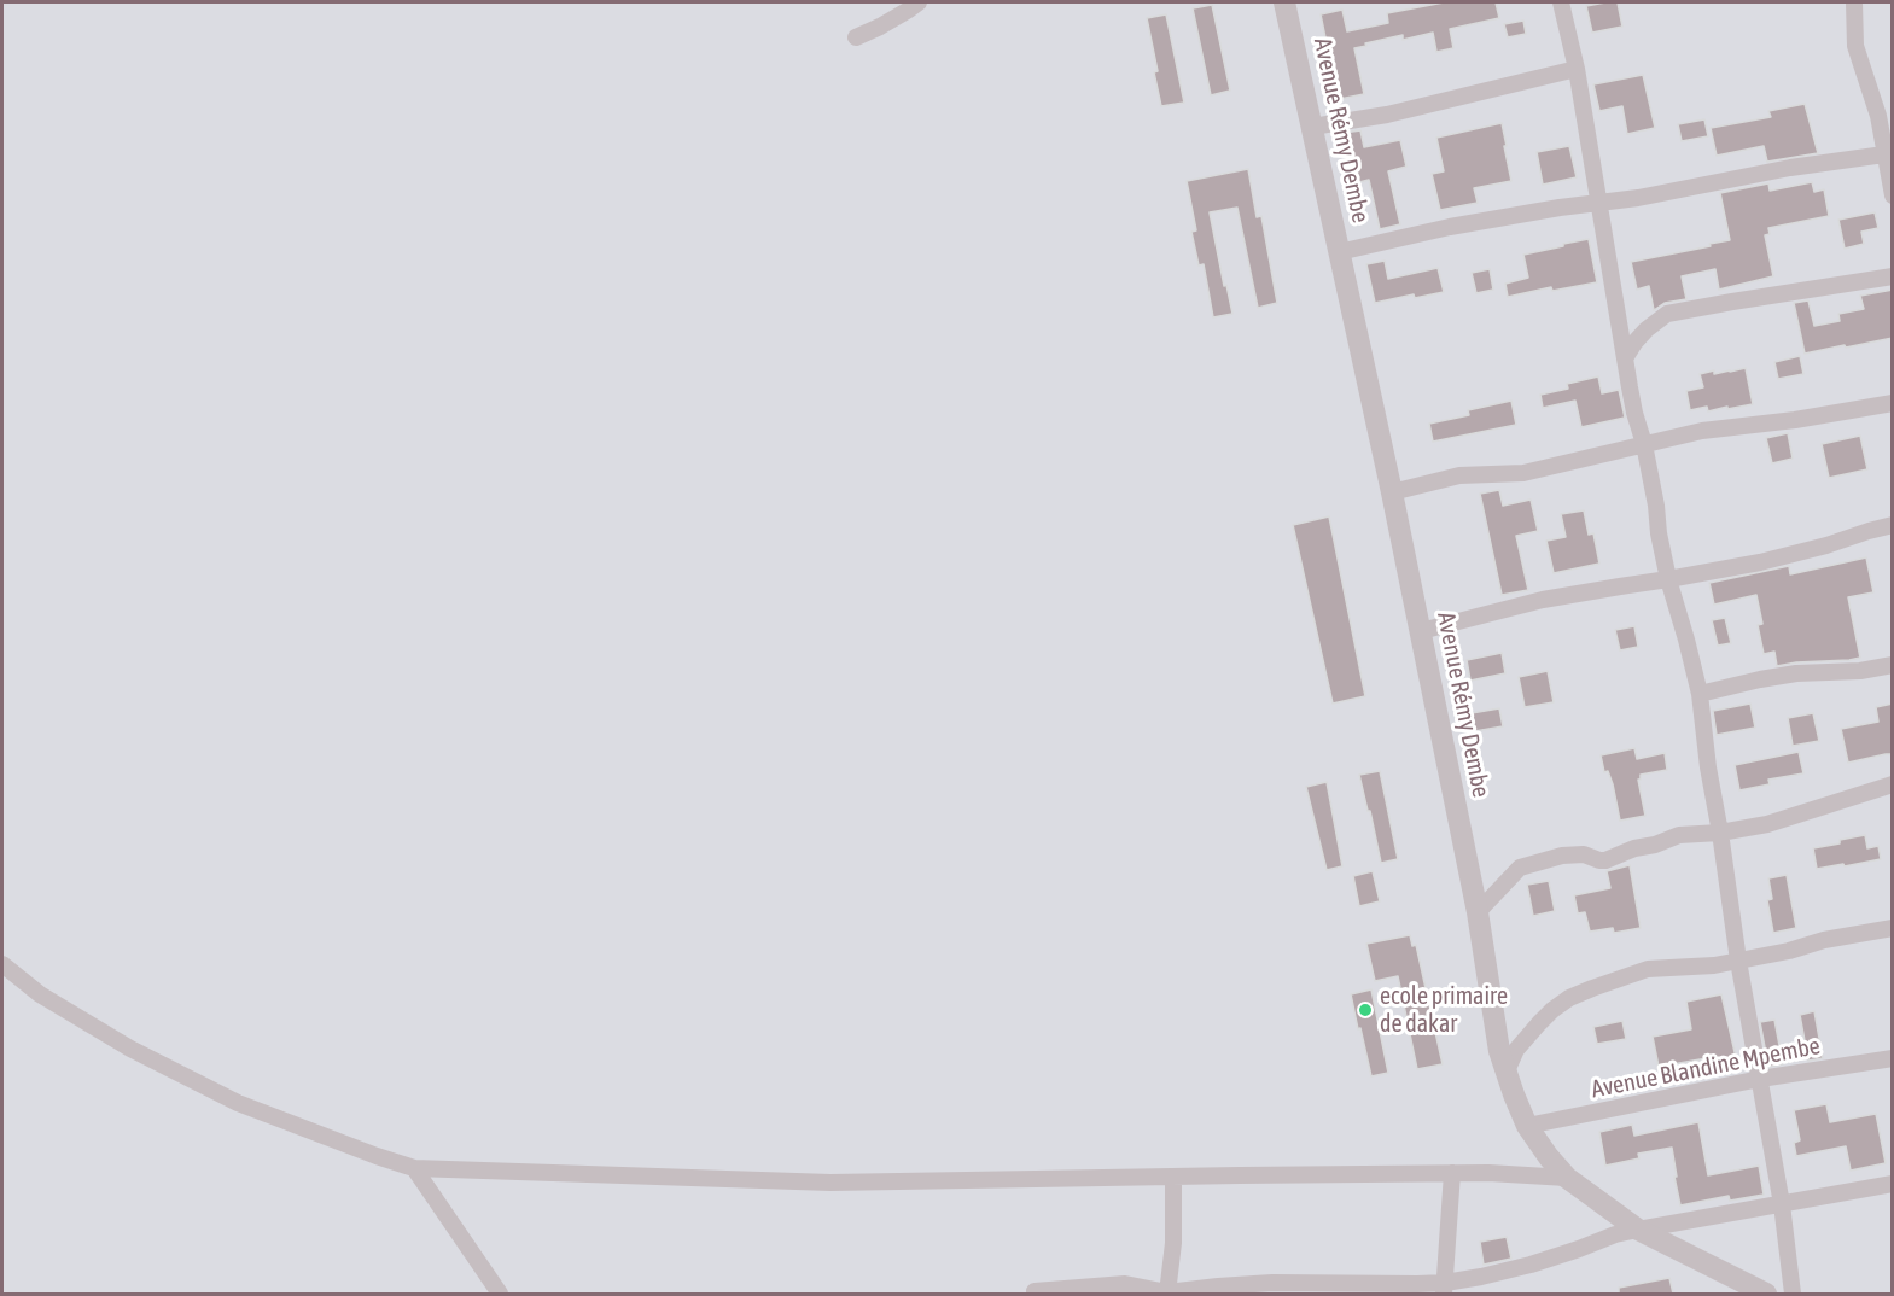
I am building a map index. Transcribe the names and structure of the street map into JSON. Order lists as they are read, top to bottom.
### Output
{
  "streets": {
    "street": ["Avenue Rémy Dembe", "Avenue Blandine Mpembe"]
  },
  "crossings": [
    ["Avenue Rémy Dembe", "Avenue Blandine Mpembe"]
  ],
  "places": ["ecole primaire de dakar"]
}
